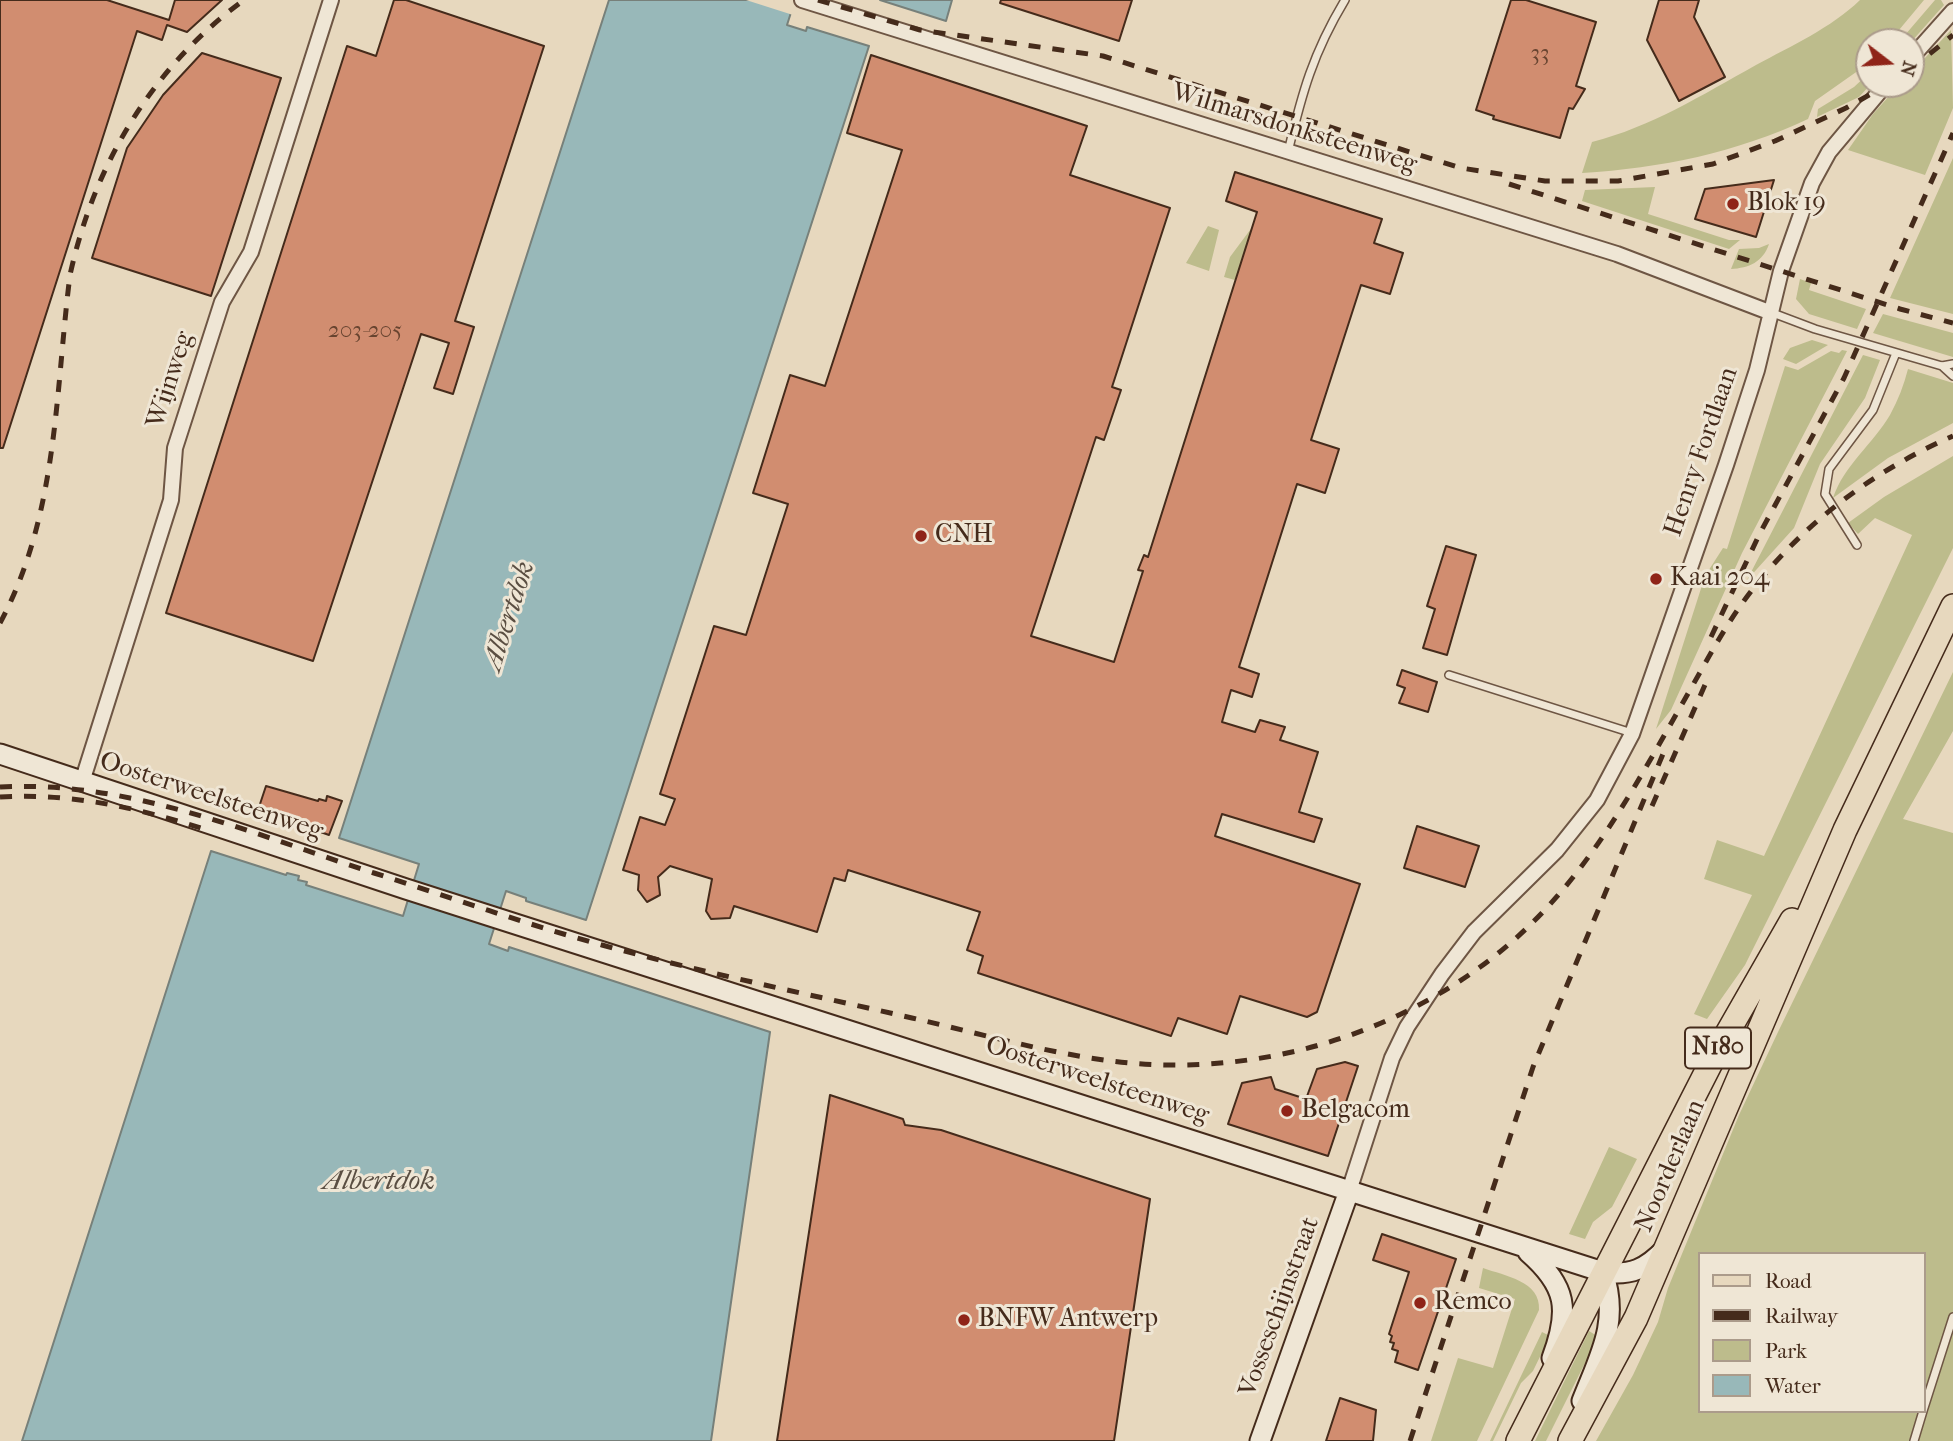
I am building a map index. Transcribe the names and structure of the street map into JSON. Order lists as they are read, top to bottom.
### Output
{
  "streets": {
    "main road": [
      "Oosterweelsteenweg",
      "N180",
      "Noorderlaan",
      "Vosseschijnstraat"
    ],
    "street": ["Wilmarsdonksteenweg", "Wijnweg", "Henry Fordlaan"]
  },
  "crossings": [
    ["Wilmarsdonksteenweg", "Henry Fordlaan"],
    ["Wijnweg", "Oosterweelsteenweg"],
    ["Henry Fordlaan", "Oosterweelsteenweg"],
    ["Henry Fordlaan", "Vosseschijnstraat"],
    ["Oosterweelsteenweg", "Noorderlaan"],
    ["Oosterweelsteenweg", "Vosseschijnstraat"]
  ],
  "water": ["Albertdok"],
  "places": [
    "Blok 19",
    "CNH",
    "Kaai 204",
    "Belgacom",
    "Remco",
    "BNFW Antwerp"
  ],
  "house_numbers": ["33", "203-205"],
  "legend": [
    "Road",
    "Railway",
    "Park",
    "Water"
  ],
  "north": "right"
}
